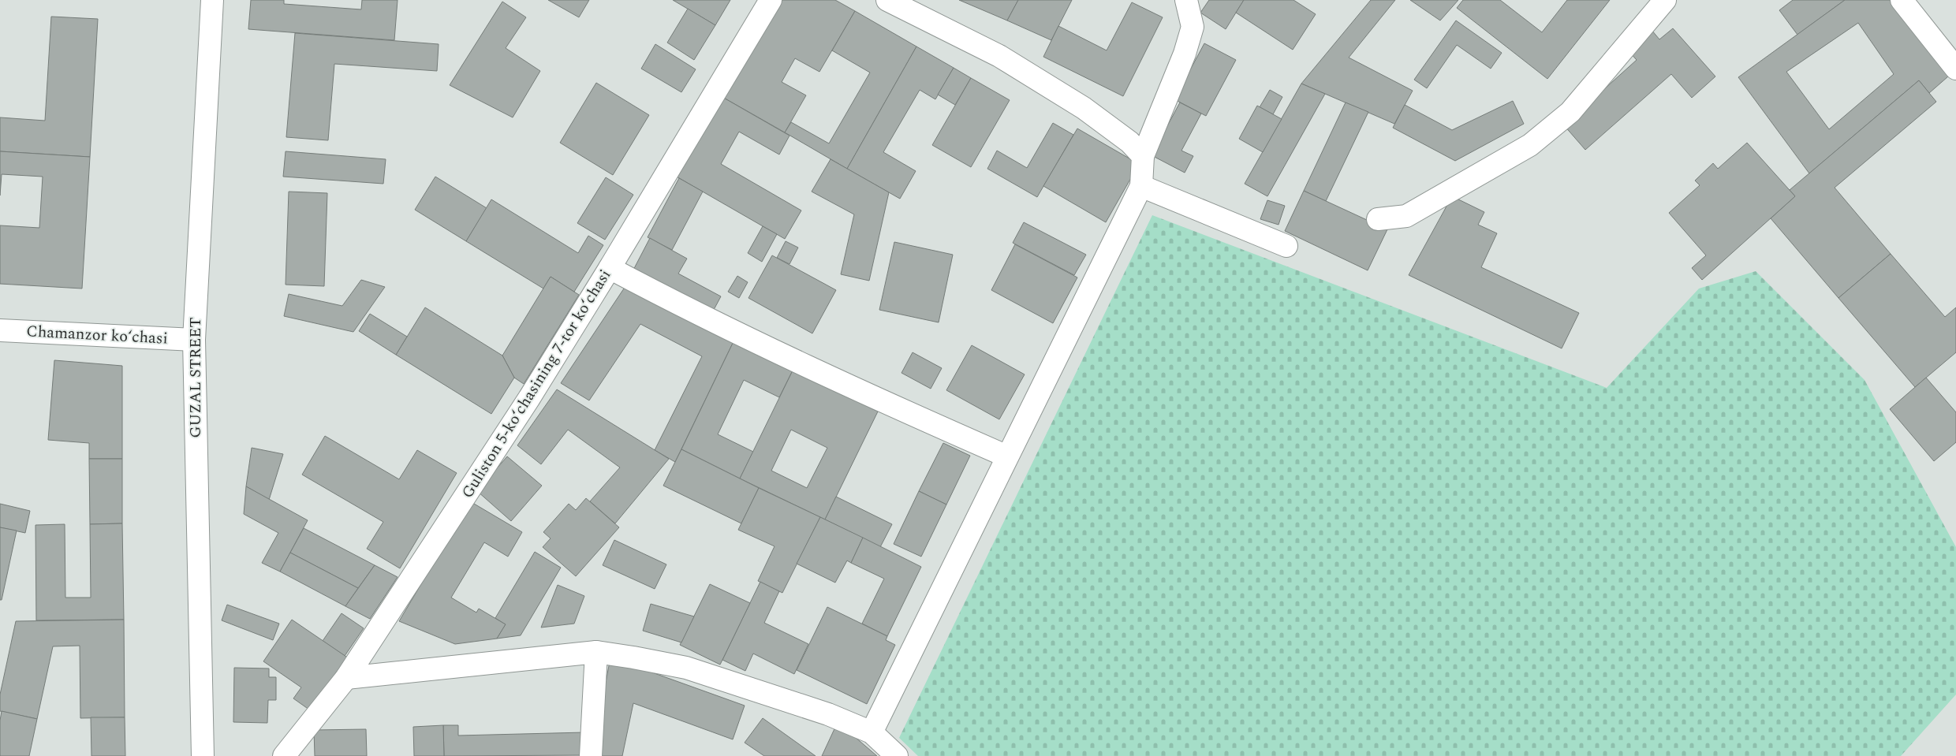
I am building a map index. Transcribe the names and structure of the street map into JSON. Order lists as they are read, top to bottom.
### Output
{
  "streets": {
    "street": ["Chamanzor koʻchasi", "GUZAL STREET", "Guliston 5-koʻchasining 7-tor koʻchasi"]
  },
  "crossings": [
    ["Chamanzor koʻchasi", "GUZAL STREET"]
  ]
}
